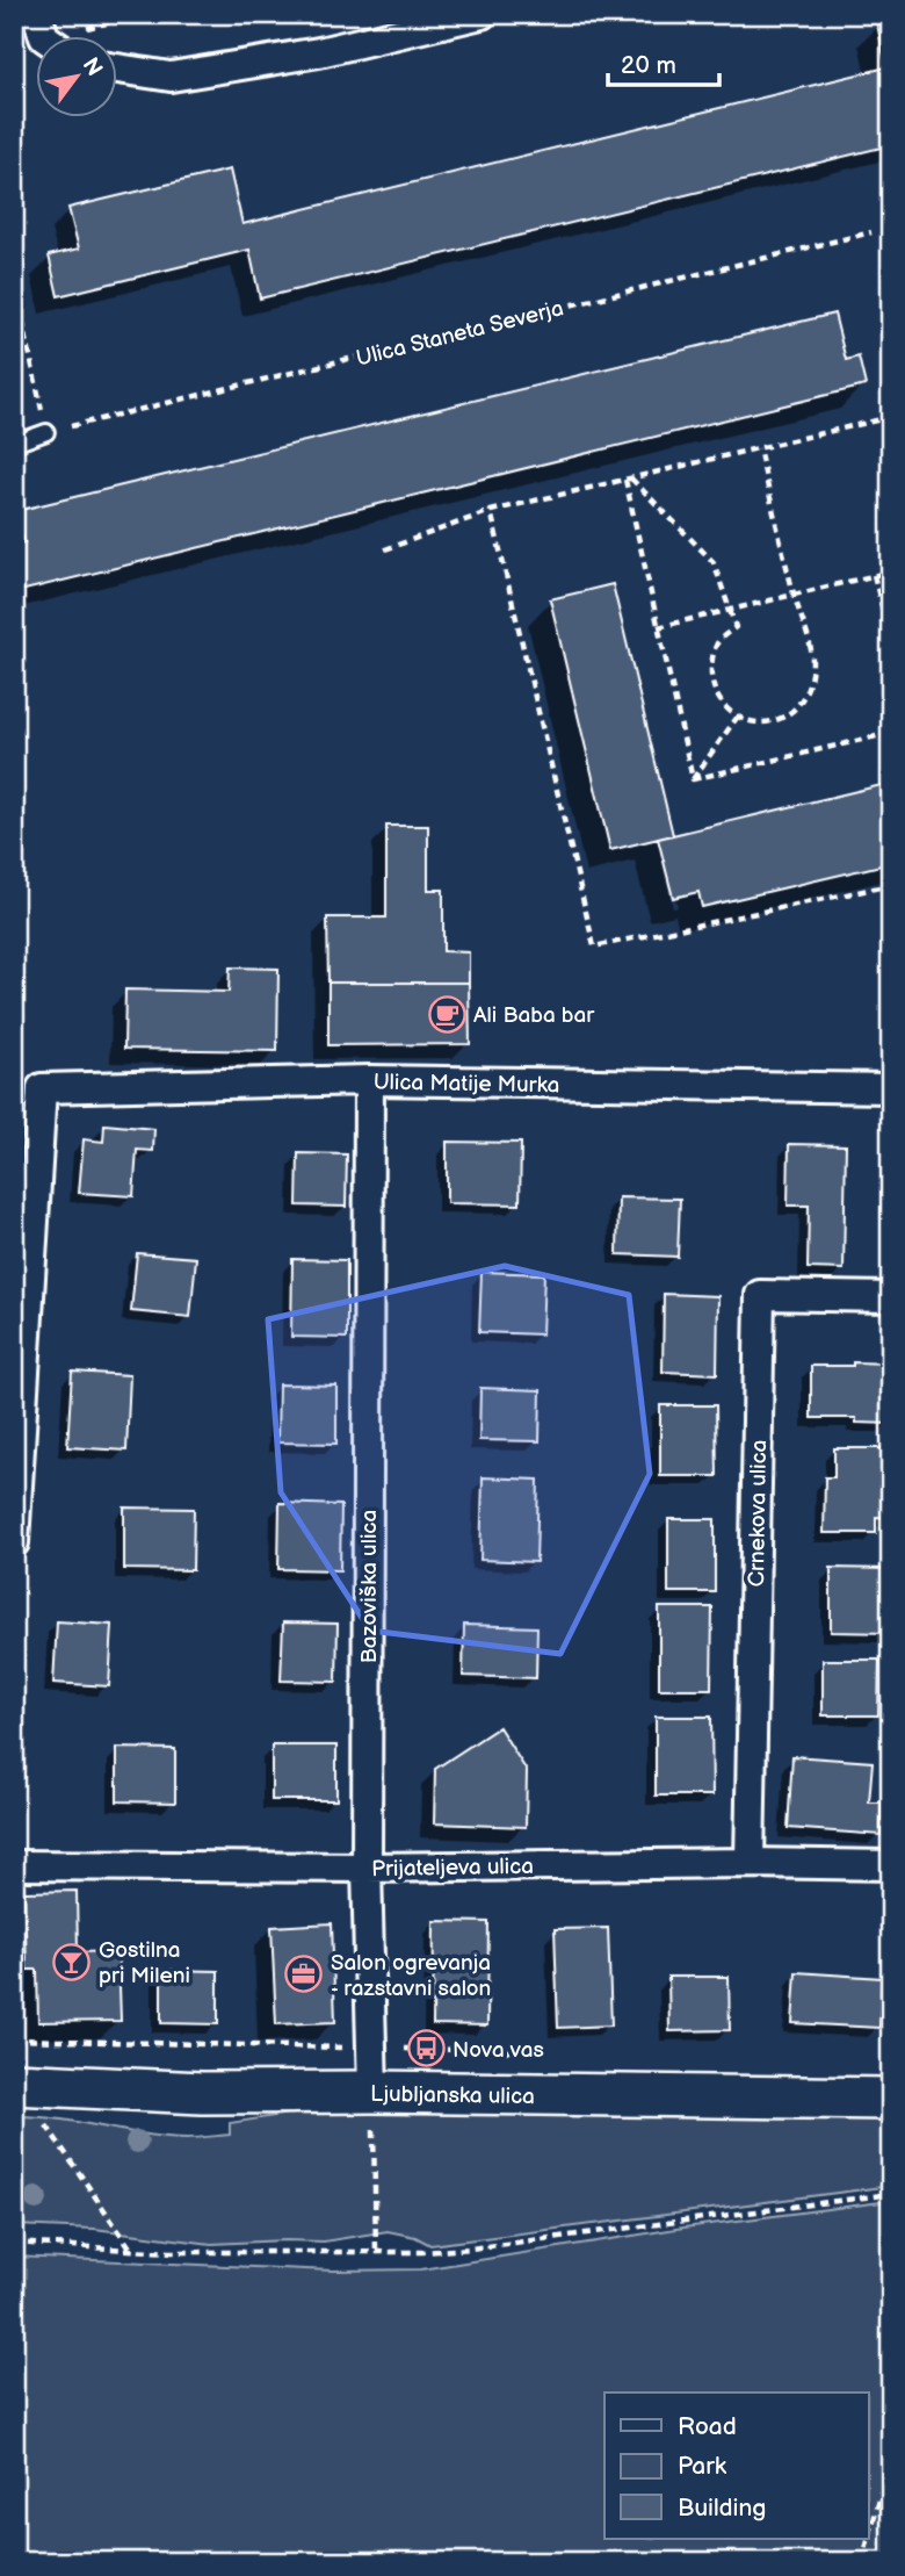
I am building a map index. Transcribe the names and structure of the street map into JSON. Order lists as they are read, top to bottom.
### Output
{
  "streets": {
    "street": [
      "Ulica Matije Murka",
      "Crnekova ulica",
      "Bazoviška ulica",
      "Prijateljeva ulica",
      "Ljubljanska ulica"
    ],
    "path": ["Ulica Staneta Severja"]
  },
  "crossings": [
    ["Ulica Matije Murka", "Bazoviška ulica"],
    ["Crnekova ulica", "Prijateljeva ulica"],
    ["Bazoviška ulica", "Prijateljeva ulica"],
    ["Bazoviška ulica", "Ljubljanska ulica"]
  ],
  "places": {
    "cafe": ["Ali Baba bar"],
    "bar": ["Gostilna pri Mileni"],
    "office": ["Salon ogrevanja - razstavni salon"],
    "bus stop": ["Nova vas"]
  },
  "legend": ["Road", "Park", "Building"],
  "scale_bar": "20 m",
  "north": "top right"
}
